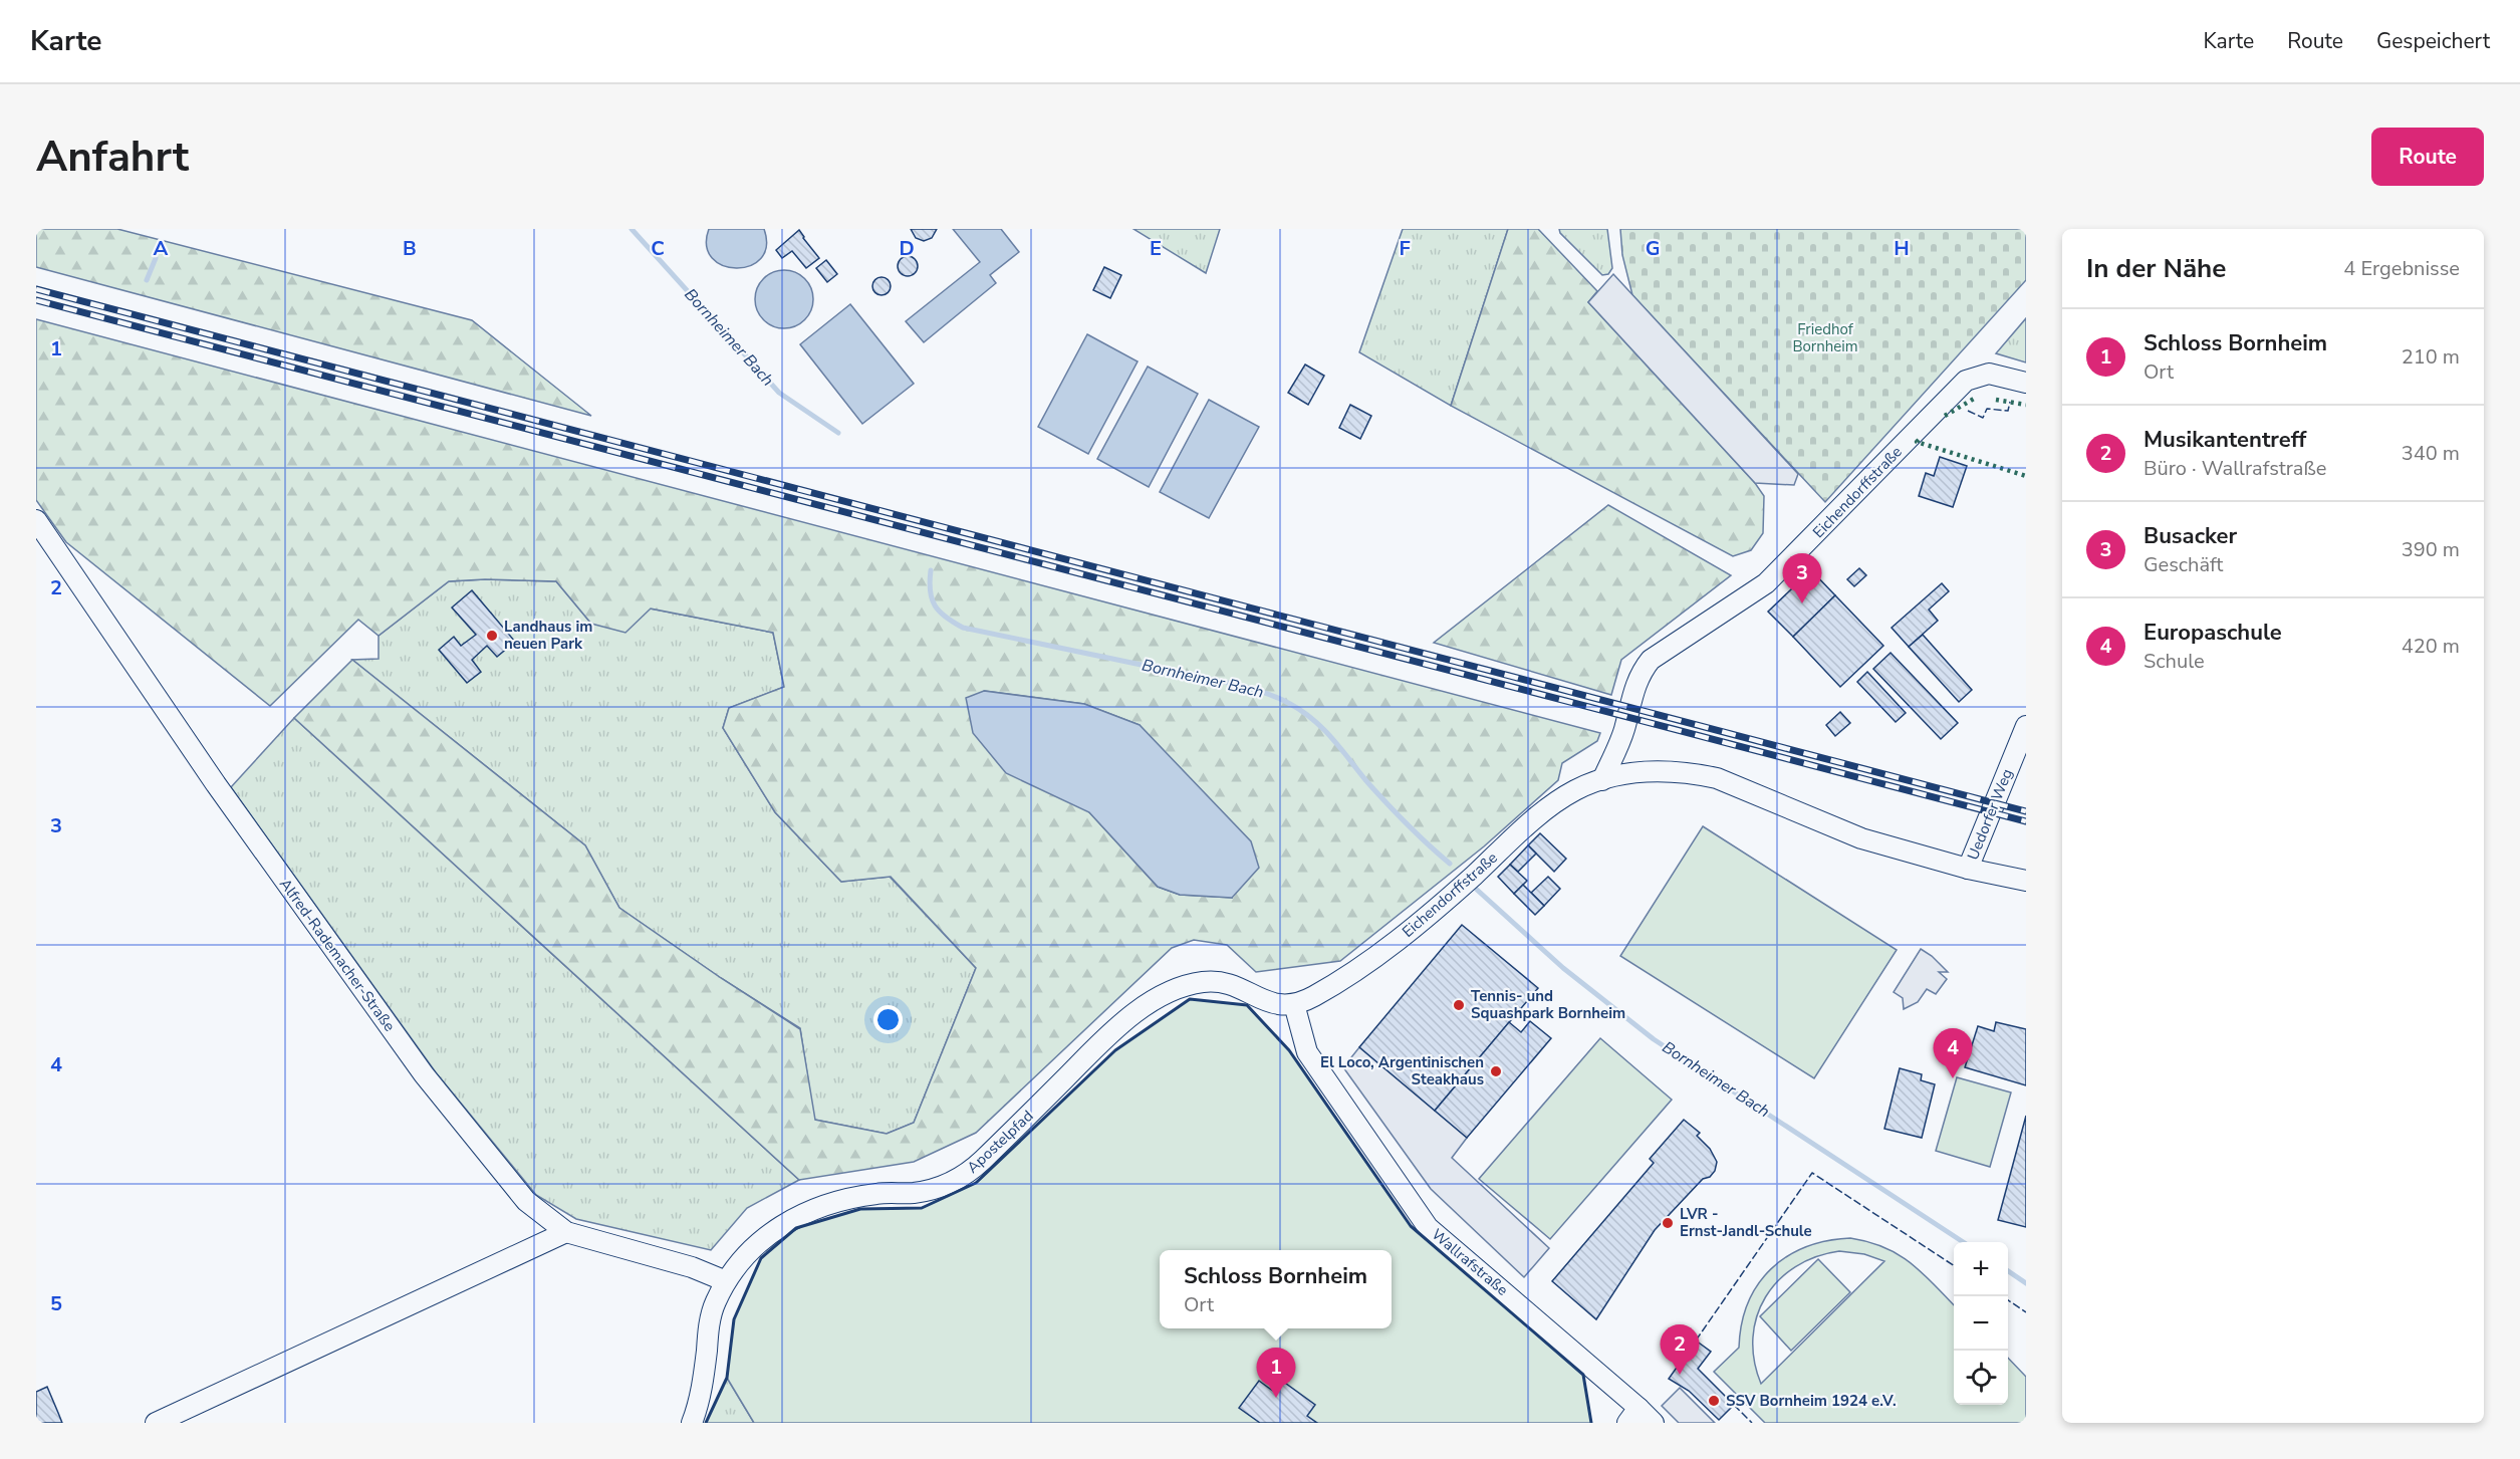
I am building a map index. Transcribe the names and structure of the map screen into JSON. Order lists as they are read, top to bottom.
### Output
{
  "streets": {
    "street": [
      "Eichendorffstraße",
      "Uedorfer Weg",
      "Alfred-Rademacher-Straße",
      "Apostelpfad",
      "Wallrafstraße"
    ]
  },
  "crossings": [
    ["Eichendorffstraße", "Uedorfer Weg"],
    ["Eichendorffstraße", "Apostelpfad"],
    ["Eichendorffstraße", "Wallrafstraße"],
    ["Alfred-Rademacher-Straße", "Apostelpfad"],
    ["Apostelpfad", "Wallrafstraße"]
  ],
  "water": ["Bornheimer Bach"],
  "parks": ["Friedhof Bornheim"],
  "places": [
    "Landhaus im neuen Park",
    "Tennis- und Squashpark Bornheim",
    "El Loco, Argentinischen Steakhaus",
    "LVR - Ernst-Jandl-Schule",
    "SSV Bornheim 1924 e.V."
  ],
  "page": {
    "header": "Karte",
    "nav": ["Karte", "Route", "Gespeichert"],
    "buttons": "Route",
    "title": "Anfahrt",
    "heading": ["In der Nähe", "4 Ergebnisse"],
    "list": [
      {
        "mark": "1",
        "name": "Schloss Bornheim",
        "note": "Ort",
        "value": "210 m"
      },
      {
        "mark": "2",
        "name": "Musikantentreff",
        "note": "Büro · Wallrafstraße",
        "value": "340 m"
      },
      {
        "mark": "3",
        "name": "Busacker",
        "note": "Geschäft",
        "value": "390 m"
      },
      {
        "mark": "4",
        "name": "Europaschule",
        "note": "Schule",
        "value": "420 m"
      }
    ],
    "pins": [
      "3",
      "4",
      "2",
      "1"
    ],
    "map_buttons": ["+", "−"],
    "popup": ["Schloss Bornheim", "Ort"]
  },
  "grid": {
    "columns": [
      "A",
      "B",
      "C",
      "D",
      "E",
      "F",
      "G",
      "H"
    ],
    "rows": [
      "1",
      "2",
      "3",
      "4",
      "5"
    ]
  }
}
